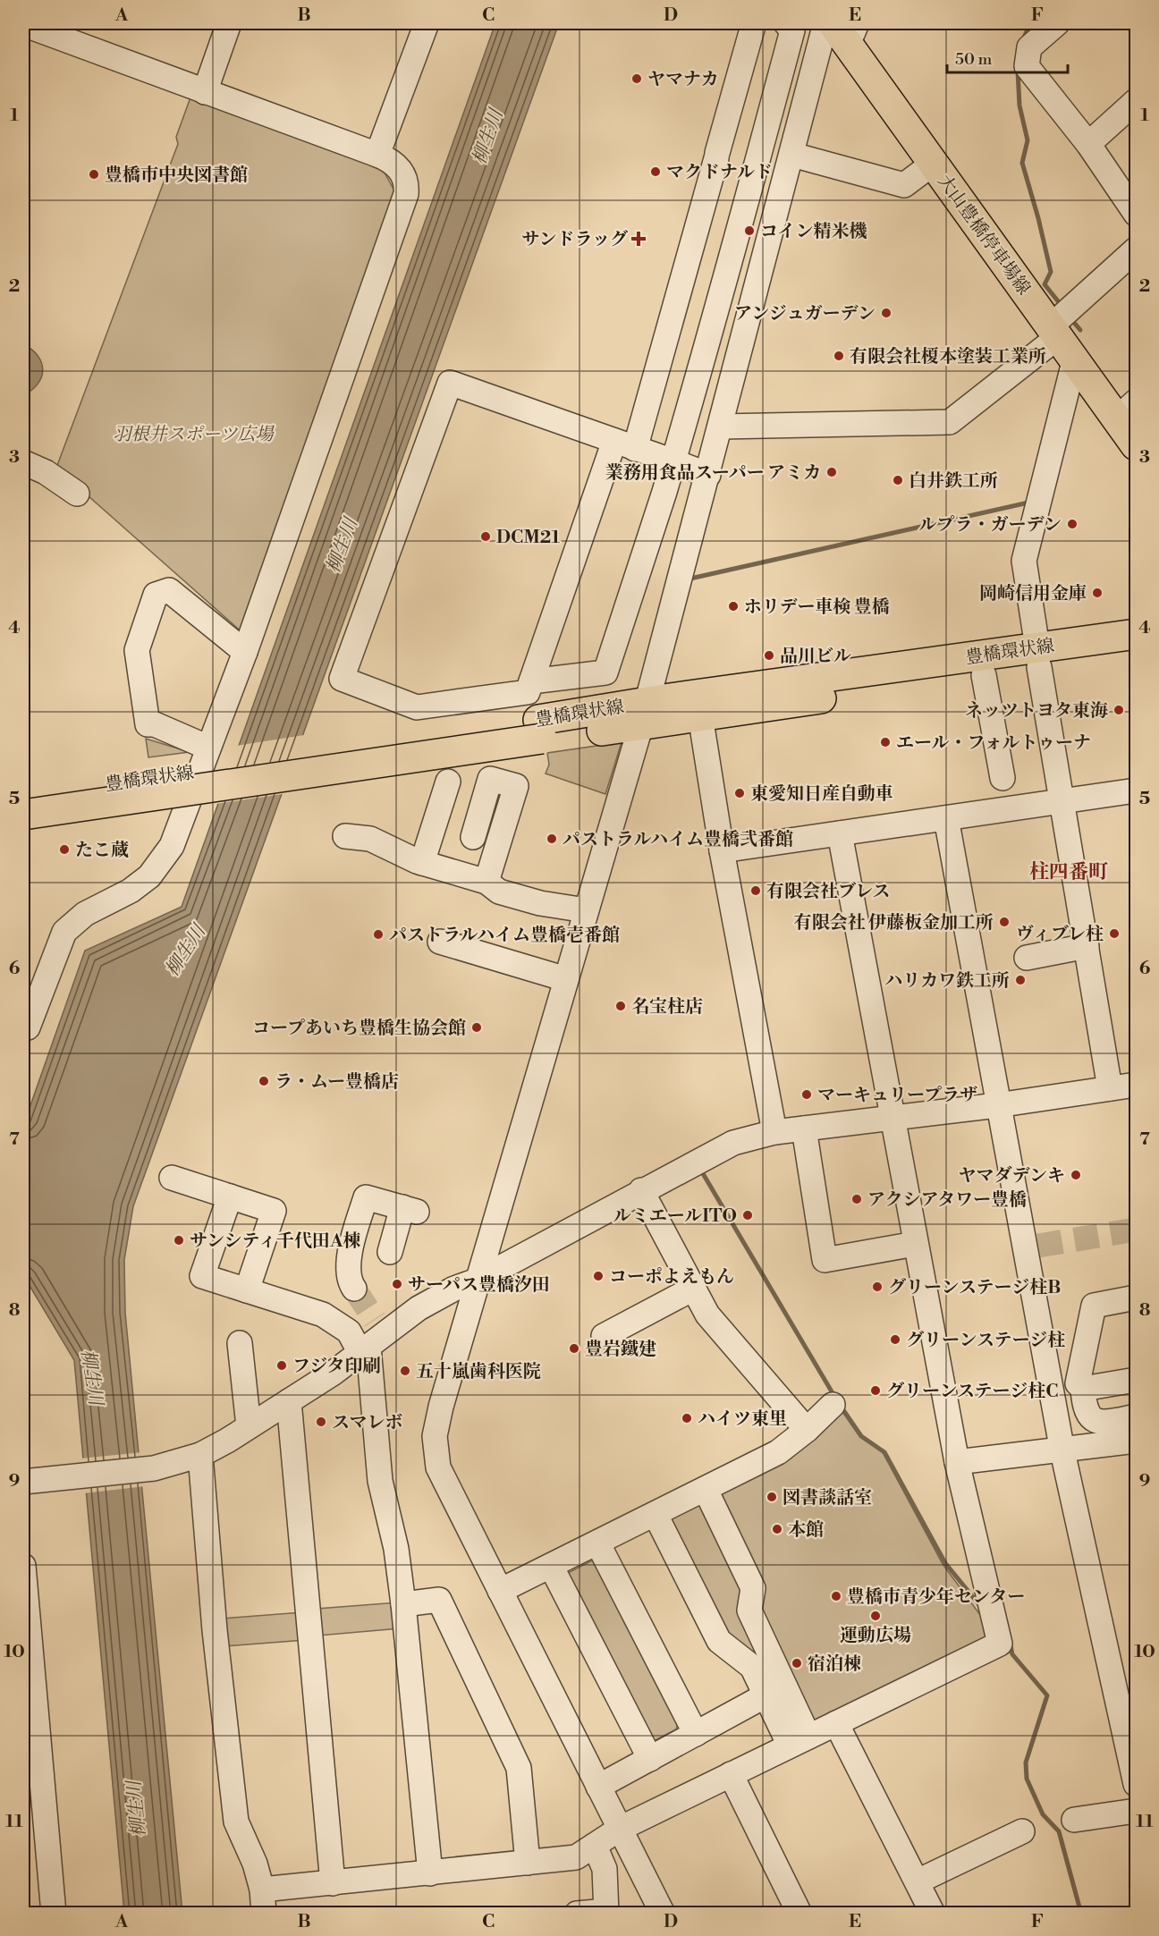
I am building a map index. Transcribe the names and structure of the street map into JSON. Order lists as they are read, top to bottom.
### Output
{
  "streets": {
    "main road": ["大山豊橋停車場線", "豊橋環状線"]
  },
  "districts": ["柱四番町"],
  "water": ["柳生川"],
  "parks": ["羽根井スポーツ広場"],
  "places": {
    "other": [
      "ヤマナカ",
      "マクドナルド",
      "豊橋市中央図書館",
      "コイン精米機",
      "アンジュガーデン",
      "有限会社榎本塗装工業所",
      "業務用食品スーパー アミカ",
      "白井鉄工所",
      "ルプラ・ガーデン",
      "DCM21",
      "岡崎信用金庫",
      "ホリデー車検 豊橋",
      "品川ビル",
      "ネッツトヨタ東海",
      "エール・フォルトゥーナ",
      "東愛知日産自動車",
      "パストラルハイム豊橋弐番館",
      "たこ蔵",
      "有限会社ブレス",
      "有限会社 伊藤板金加工所",
      "ヴィブレ柱",
      "パストラルハイム豊橋壱番館",
      "ハリカワ鉄工所",
      "名宝柱店",
      "コープあいち豊橋生協会館",
      "ラ・ムー豊橋店",
      "マーキュリープラザ",
      "ヤマダデンキ",
      "アクシアタワー豊橋",
      "ルミエールITO",
      "サンシティ千代田A棟",
      "コーポよえもん",
      "サーパス豊橋汐田",
      "グリーンステージ柱B",
      "グリーンステージ柱",
      "豊岩鐵建",
      "フジタ印刷",
      "五十嵐歯科医院",
      "グリーンステージ柱C",
      "ハイツ東里",
      "スマレボ",
      "図書談話室",
      "本館",
      "豊橋市青少年センター",
      "運動広場",
      "宿泊棟"
    ],
    "health": ["サンドラッグ"]
  },
  "scale_bar": "50 m",
  "grid": {
    "columns": [
      "A",
      "B",
      "C",
      "D",
      "E",
      "F"
    ],
    "rows": [
      "1",
      "2",
      "3",
      "4",
      "5",
      "6",
      "7",
      "8",
      "9",
      "10",
      "11"
    ]
  }
}
